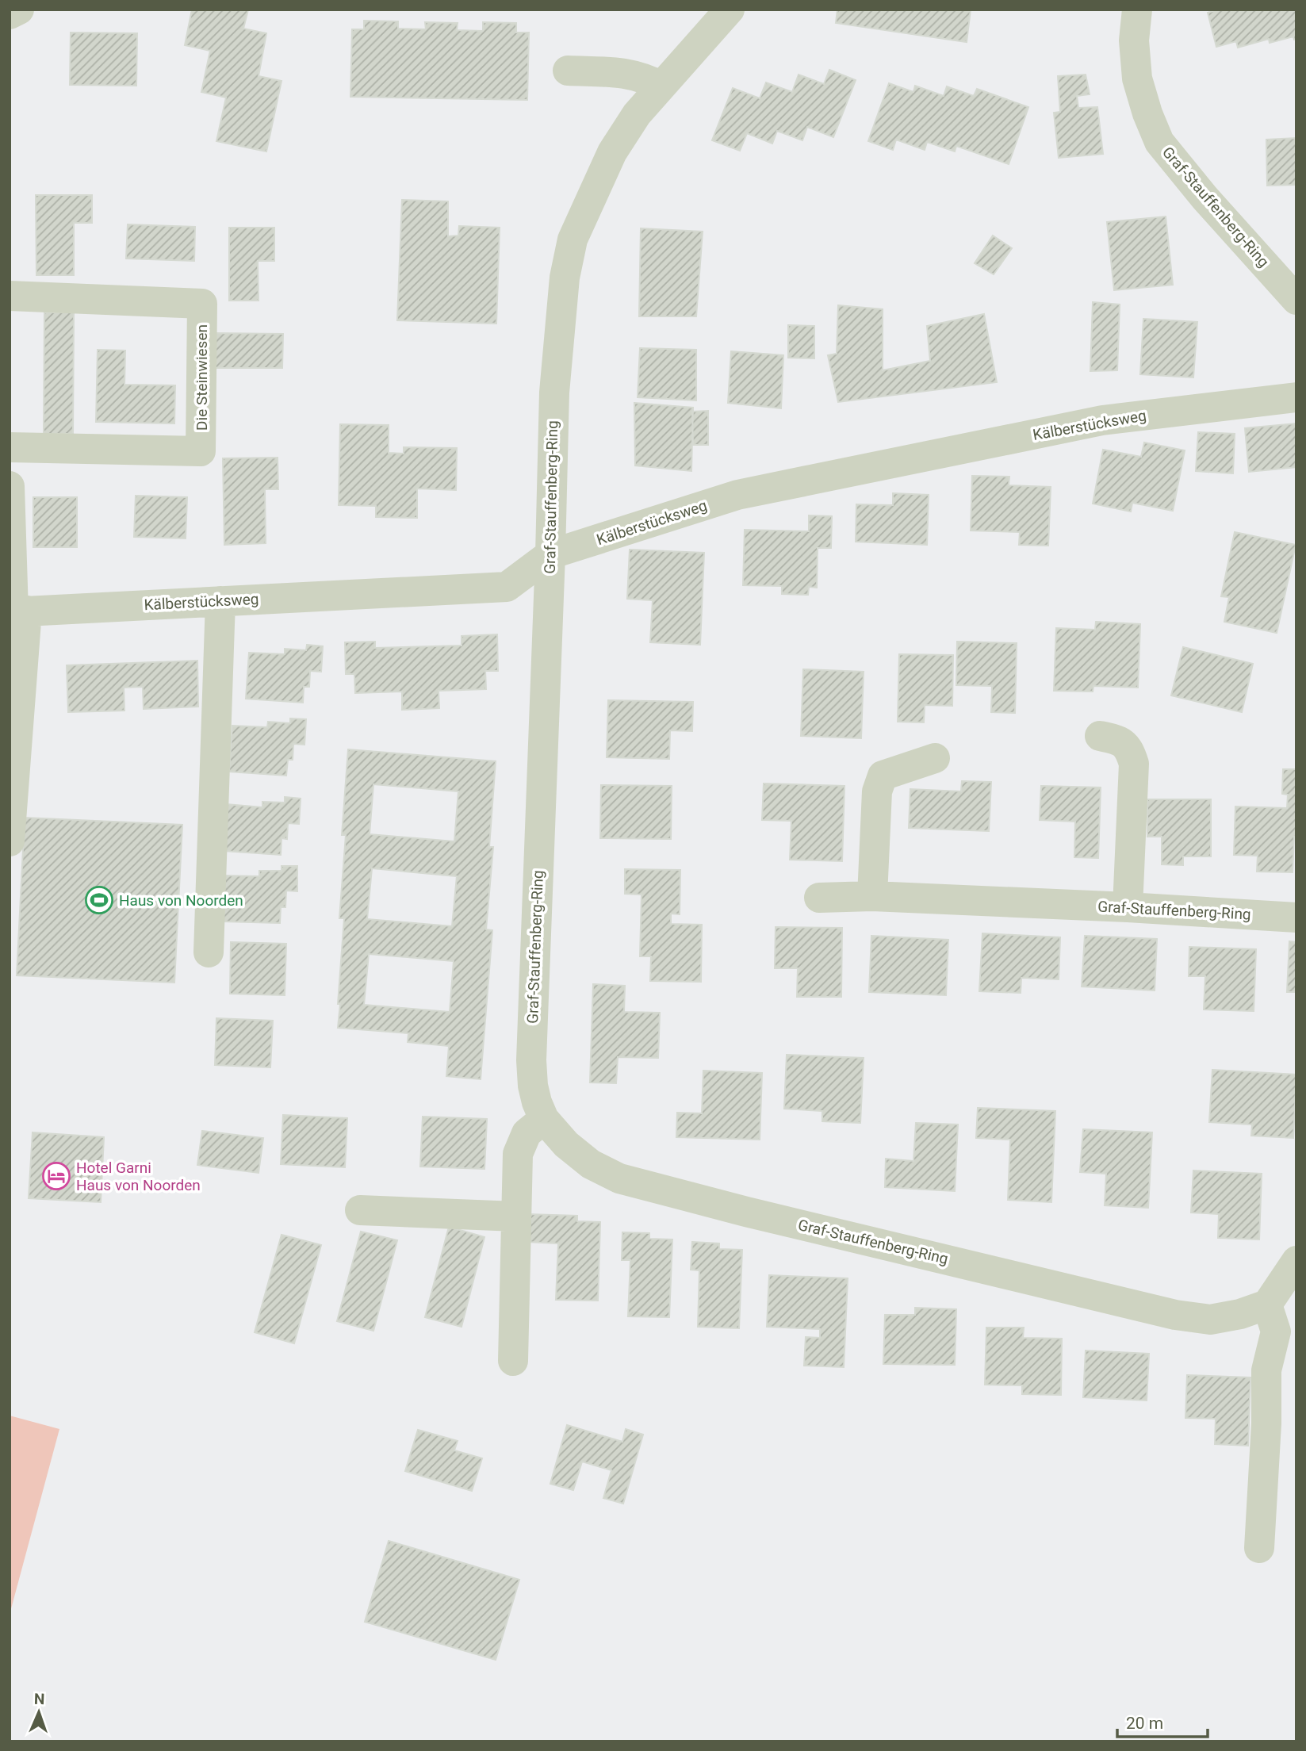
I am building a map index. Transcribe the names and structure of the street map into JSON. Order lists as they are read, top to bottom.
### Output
{
  "streets": {
    "street": ["Graf-Stauffenberg-Ring", "Die Steinwiesen", "Kälberstücksweg"]
  },
  "crossings": [
    ["Graf-Stauffenberg-Ring", "Kälberstücksweg"]
  ],
  "places": {
    "sports": ["Haus von Noorden"],
    "hotel": ["Hotel Garni Haus von Noorden"]
  },
  "scale_bar": "20 m",
  "north": "top"
}
